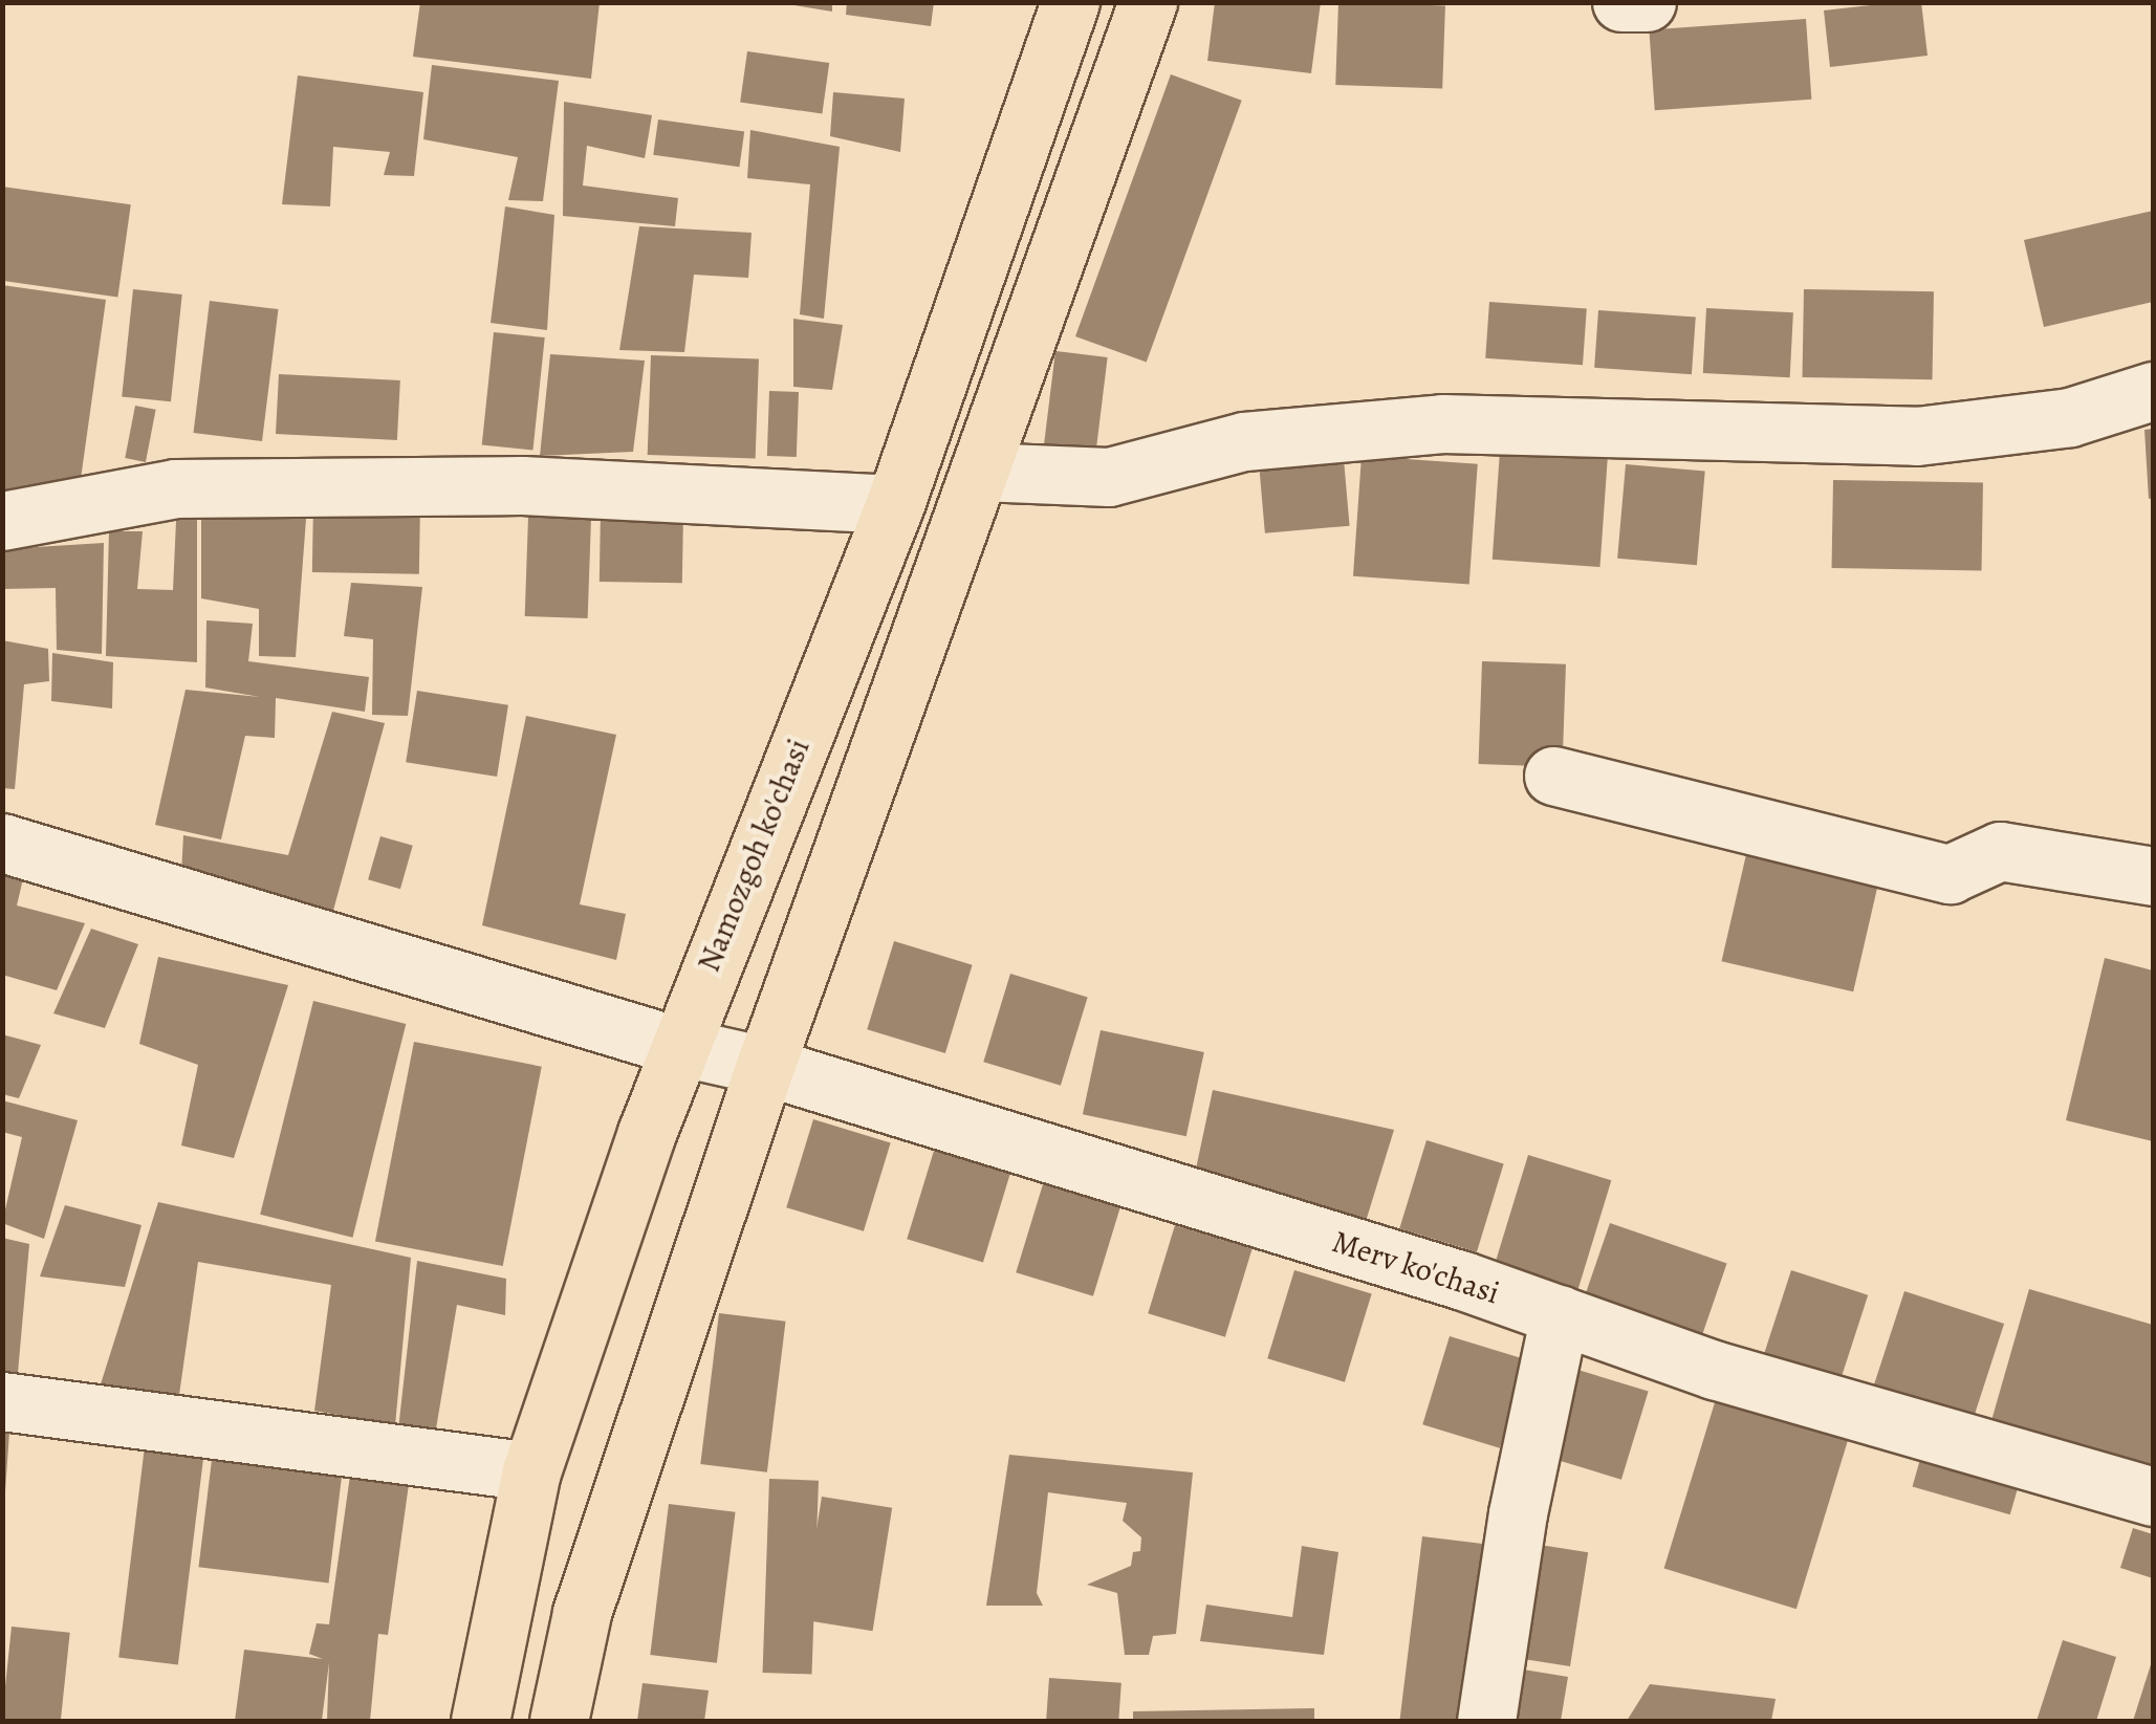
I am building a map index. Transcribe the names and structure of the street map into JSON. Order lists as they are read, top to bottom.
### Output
{
  "streets": {
    "main road": ["Namozgoh ko'chasi"],
    "street": ["Merv ko'chasi"]
  },
  "crossings": [
    ["Namozgoh ko'chasi", "Merv ko'chasi"]
  ]
}
